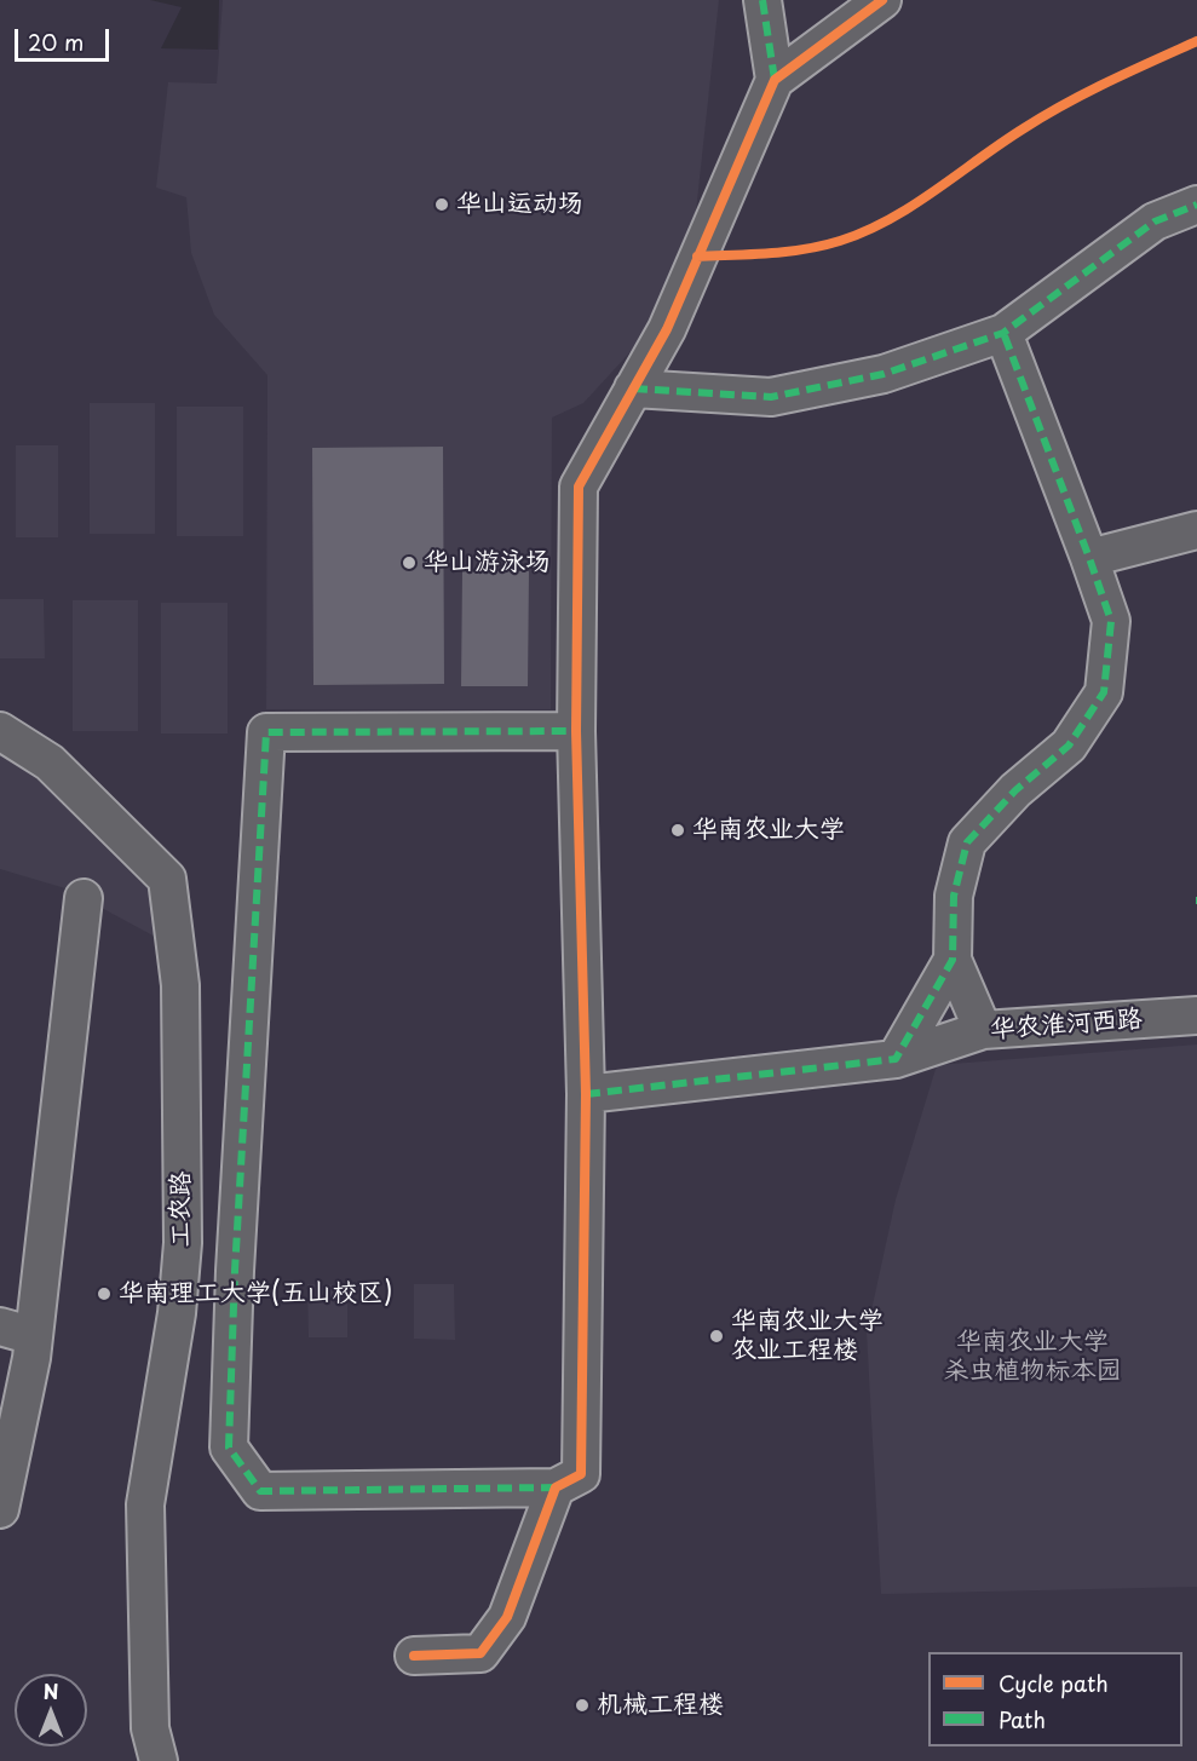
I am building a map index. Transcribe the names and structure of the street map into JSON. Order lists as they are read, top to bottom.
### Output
{
  "streets": {
    "street": ["华农淮河西路", "工农路"]
  },
  "parks": ["华南农业大学 杀虫植物标本园"],
  "places": [
    "华山运动场",
    "华山游泳场",
    "华南农业大学",
    "华南理工大学(五山校区)",
    "华南农业大学 农业工程楼",
    "机械工程楼"
  ],
  "legend": ["Cycle path", "Path"],
  "scale_bar": "20 m",
  "north": "top"
}
